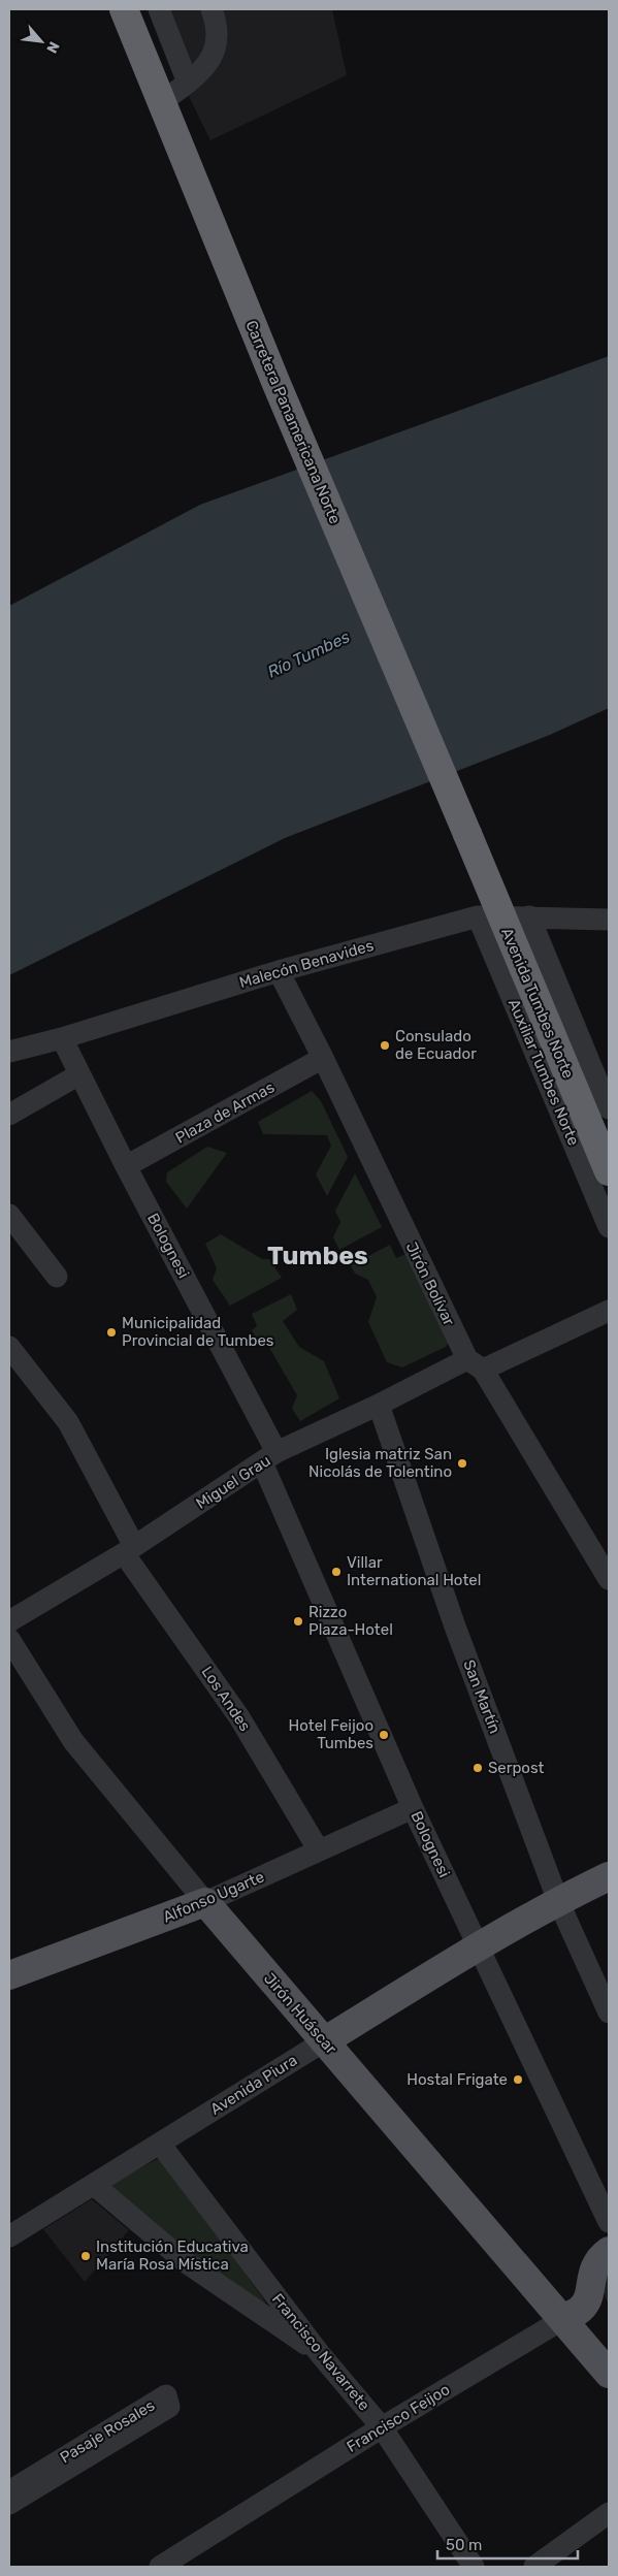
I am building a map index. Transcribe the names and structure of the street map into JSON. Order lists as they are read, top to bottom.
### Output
{
  "streets": {
    "highway": ["Carretera Panamericana Norte", "Avenida Tumbes Norte"],
    "main road": [
      "Alfonso Ugarte",
      "Jirón Huáscar",
      "Avenida Piura",
      "Francisco Feijoo"
    ],
    "street": [
      "Malecón Benavides",
      "Auxiliar Tumbes Norte",
      "Plaza de Armas",
      "Bolognesi",
      "Jirón Bolívar",
      "Miguel Grau",
      "San Martín",
      "Los Andes",
      "Francisco Navarrete",
      "Pasaje Rosales"
    ]
  },
  "crossings": [
    ["Carretera Panamericana Norte", "Avenida Tumbes Norte"],
    ["Malecón Benavides", "Auxiliar Tumbes Norte"],
    ["Malecón Benavides", "Bolognesi"],
    ["Malecón Benavides", "Jirón Bolívar"],
    ["Plaza de Armas", "Bolognesi"],
    ["Plaza de Armas", "Jirón Bolívar"],
    ["Bolognesi", "Miguel Grau"],
    ["Bolognesi", "Alfonso Ugarte"],
    ["Bolognesi", "Avenida Piura"],
    ["Jirón Bolívar", "Miguel Grau"],
    ["Miguel Grau", "San Martín"],
    ["Miguel Grau", "Los Andes"],
    ["San Martín", "Avenida Piura"],
    ["Los Andes", "Alfonso Ugarte"],
    ["Alfonso Ugarte", "Jirón Huáscar"],
    ["Jirón Huáscar", "Avenida Piura"],
    ["Jirón Huáscar", "Francisco Feijoo"],
    ["Avenida Piura", "Francisco Navarrete"],
    ["Francisco Navarrete", "Francisco Feijoo"]
  ],
  "districts": ["Tumbes"],
  "water": ["Río Tumbes"],
  "places": [
    "Consulado de Ecuador",
    "Municipalidad Provincial de Tumbes",
    "Iglesia matriz San Nicolás de Tolentino",
    "Villar International Hotel",
    "Rizzo Plaza-Hotel",
    "Hotel Feijoo Tumbes",
    "Serpost",
    "Hostal Frigate",
    "Institución Educativa María Rosa Mística"
  ],
  "scale_bar": "50 m",
  "north": "bottom right"
}
